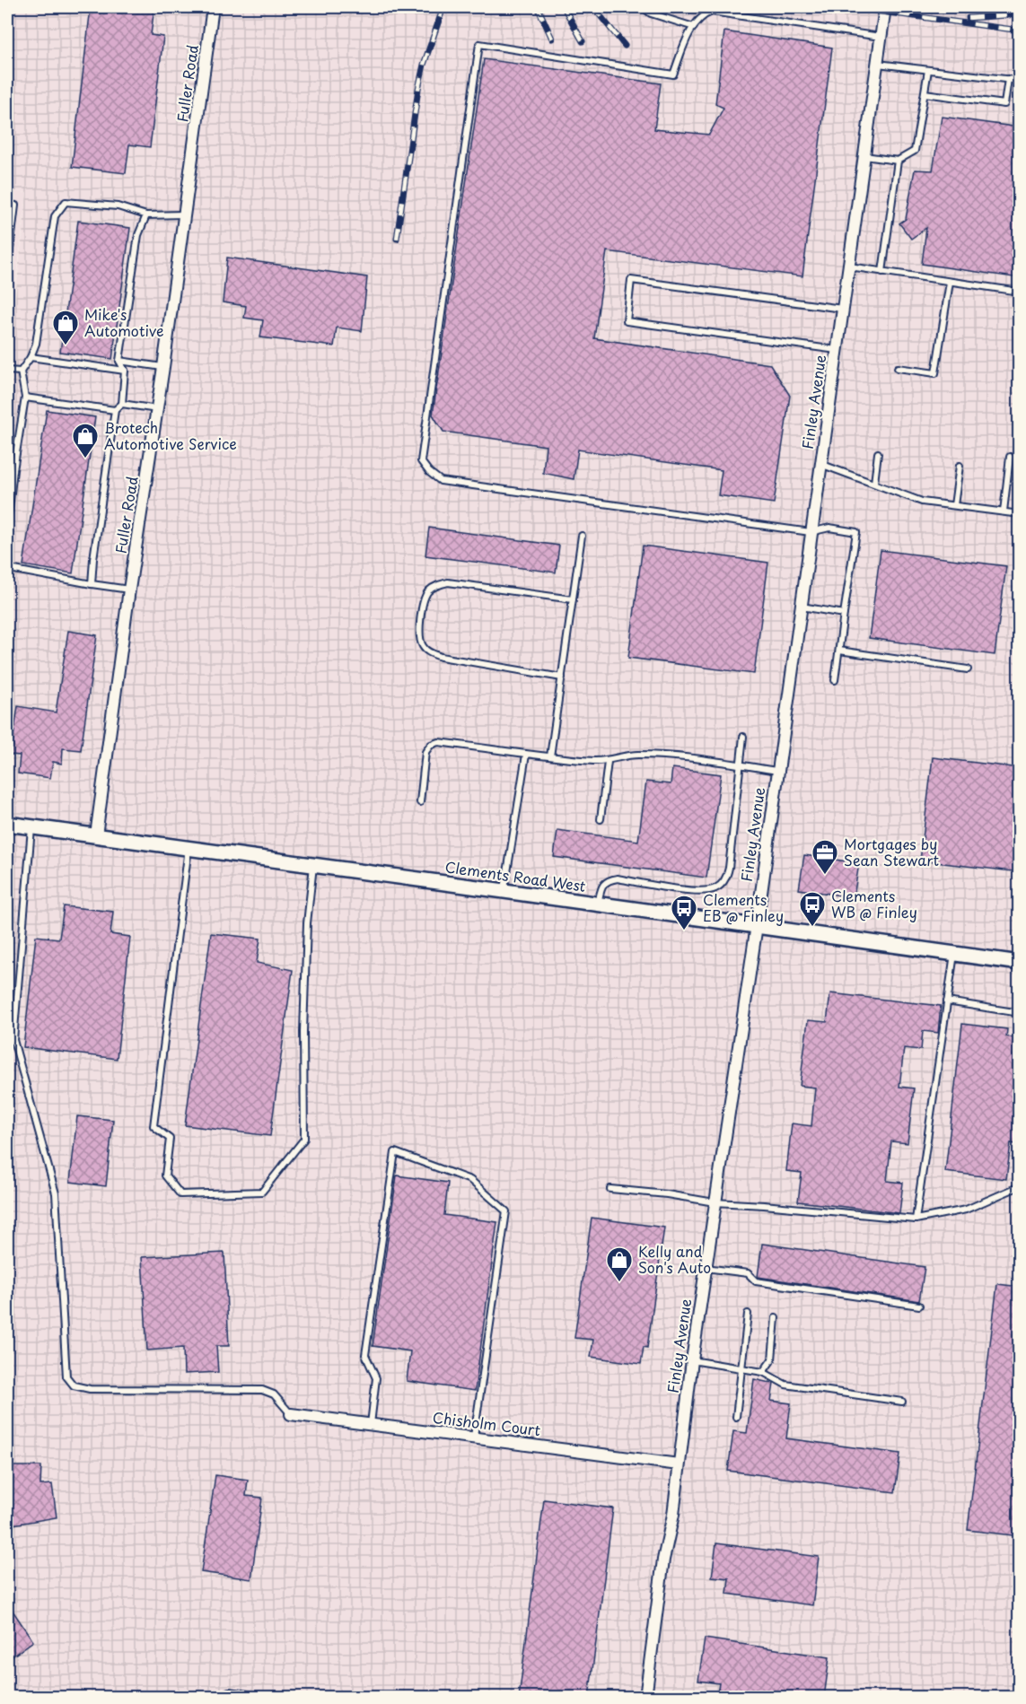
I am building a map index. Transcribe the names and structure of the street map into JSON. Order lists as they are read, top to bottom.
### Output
{
  "streets": {
    "street": [
      "Fuller Road",
      "Finley Avenue",
      "Clements Road West",
      "Chisholm Court"
    ]
  },
  "crossings": [
    ["Fuller Road", "Clements Road West"],
    ["Finley Avenue", "Clements Road West"],
    ["Finley Avenue", "Chisholm Court"]
  ],
  "places": {
    "shop": ["Mike's Automotive", "Brotech Automotive Service", "Kelly and Son's Auto"],
    "office": ["Mortgages by Sean Stewart"],
    "bus stop": ["Clements WB @ Finley", "Clements EB @ Finley"]
  }
}
